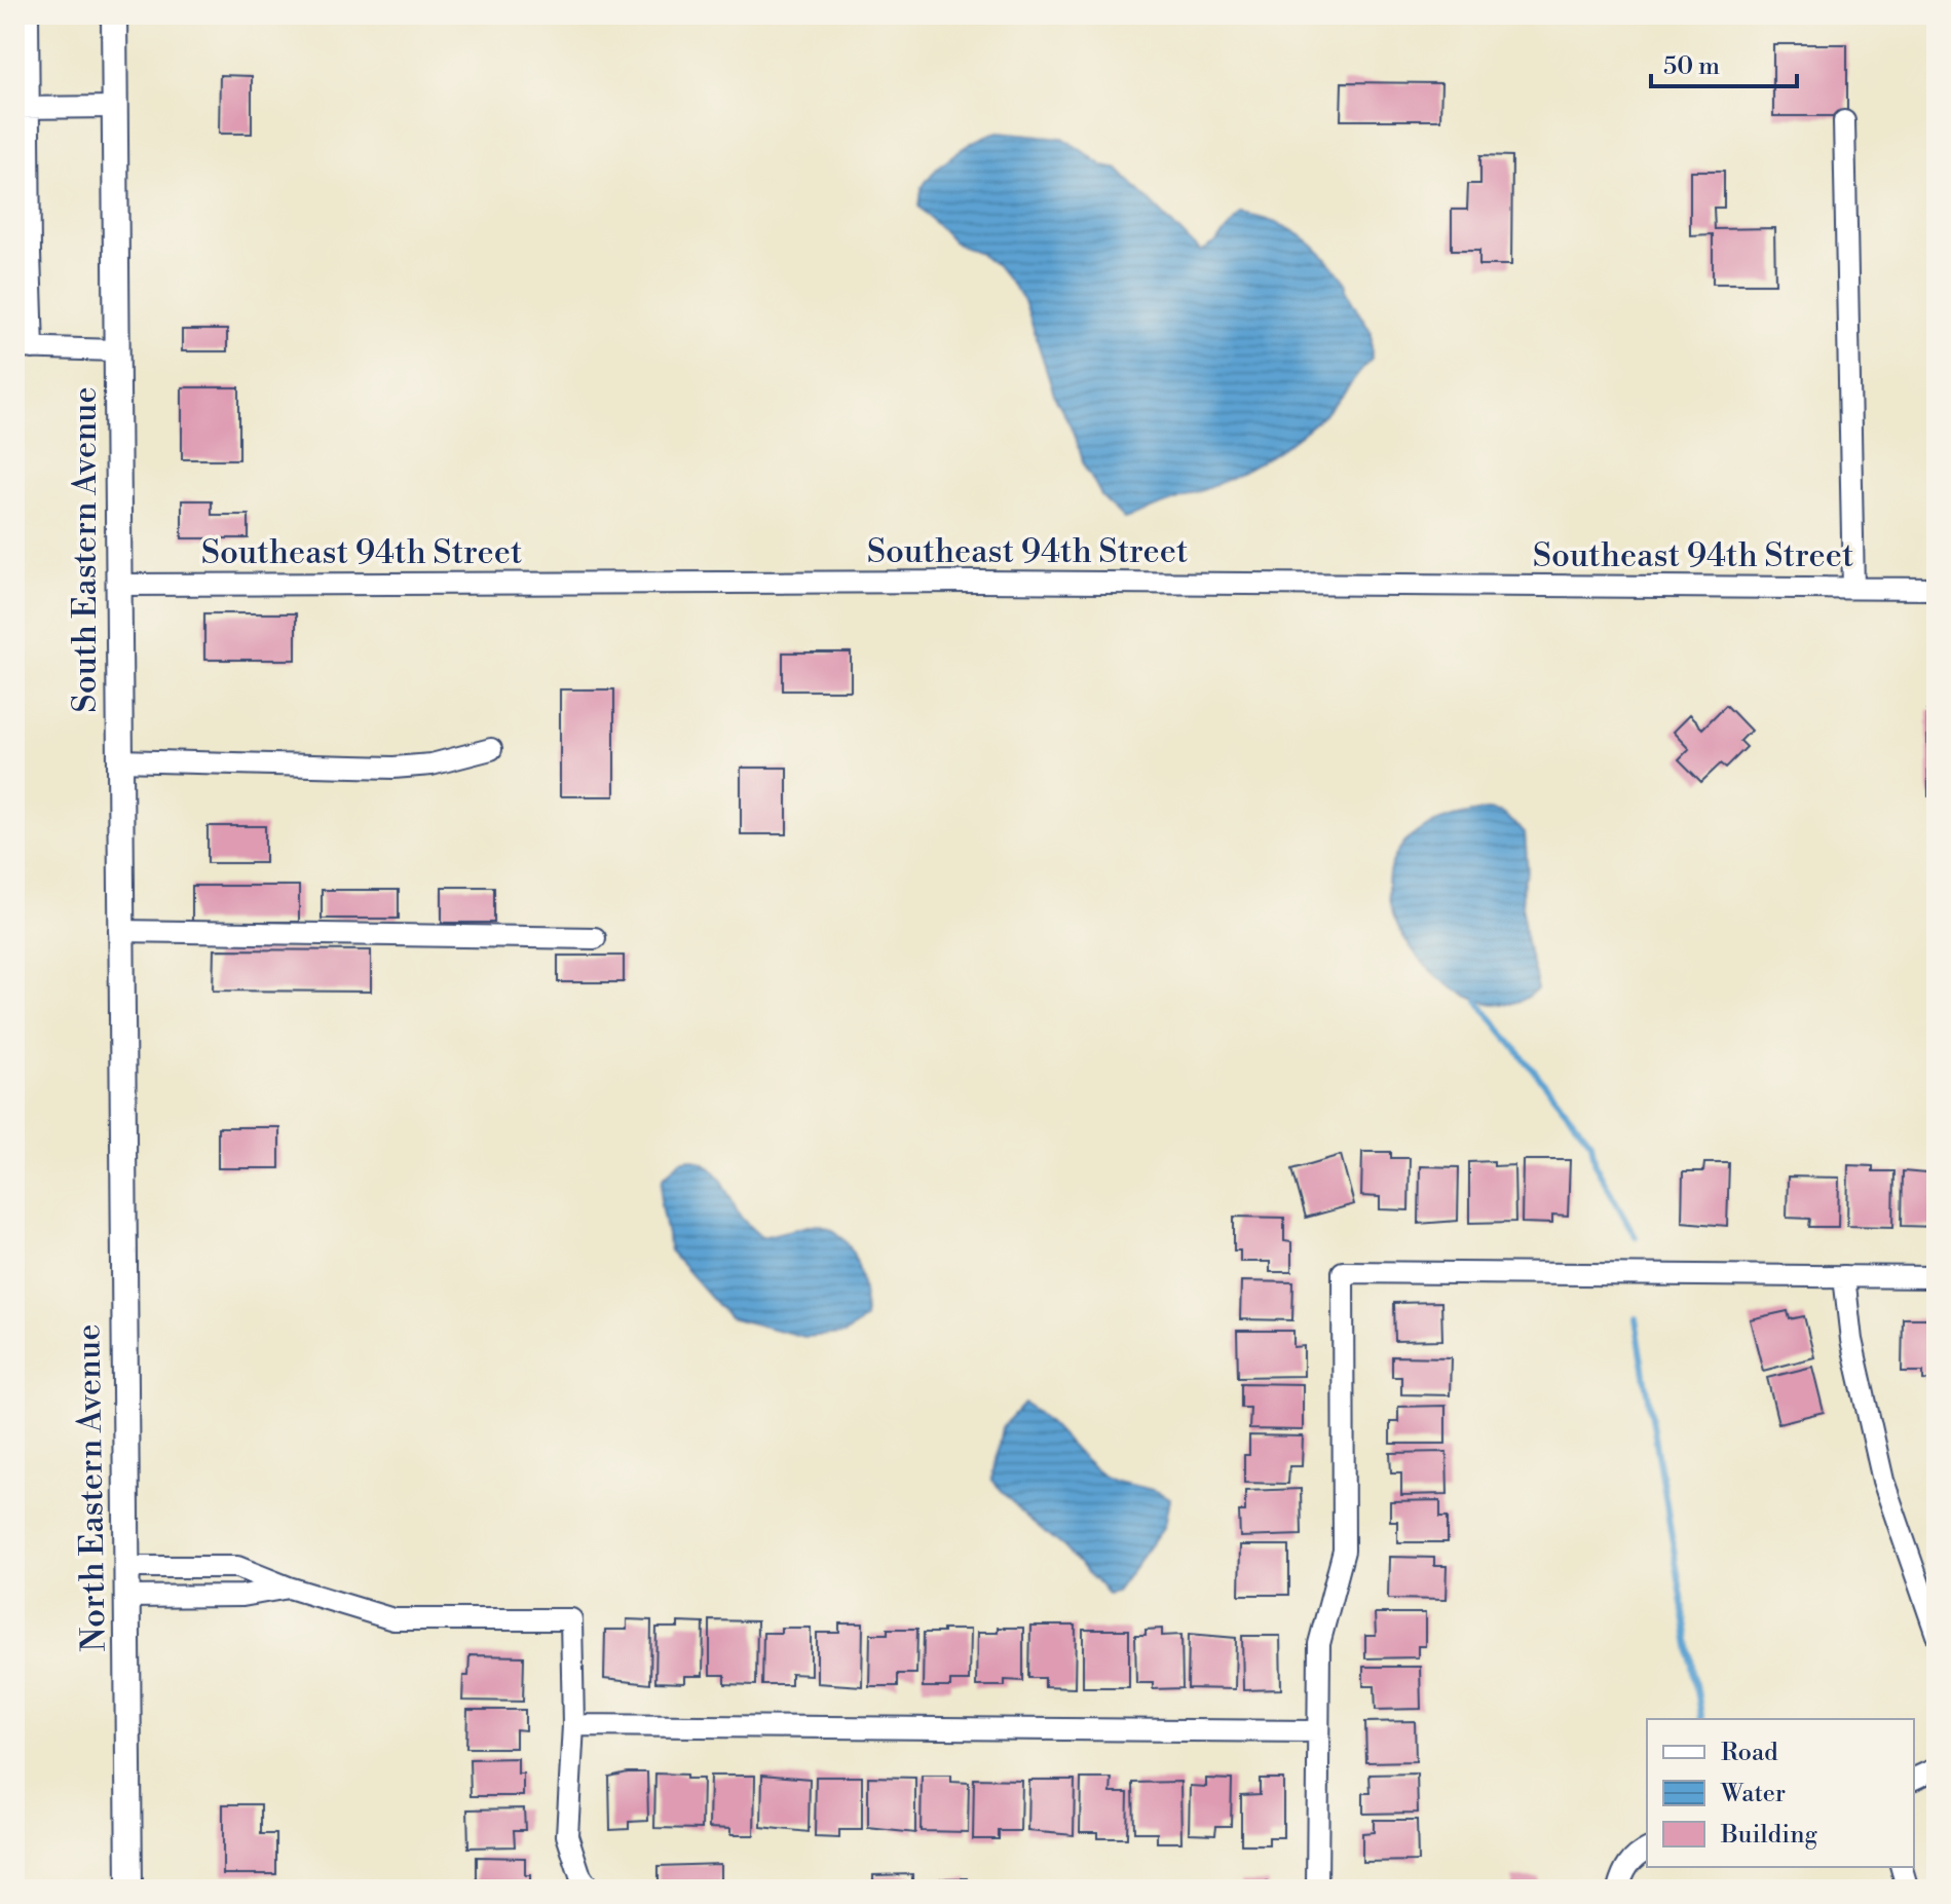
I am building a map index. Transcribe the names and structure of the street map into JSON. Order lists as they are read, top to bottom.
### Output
{
  "streets": {
    "main road": ["South Eastern Avenue", "North Eastern Avenue"],
    "street": ["Southeast 94th Street"]
  },
  "crossings": [
    ["South Eastern Avenue", "Southeast 94th Street"],
    ["South Eastern Avenue", "North Eastern Avenue"]
  ],
  "legend": ["Road", "Water", "Building"],
  "scale_bar": "50 m"
}
